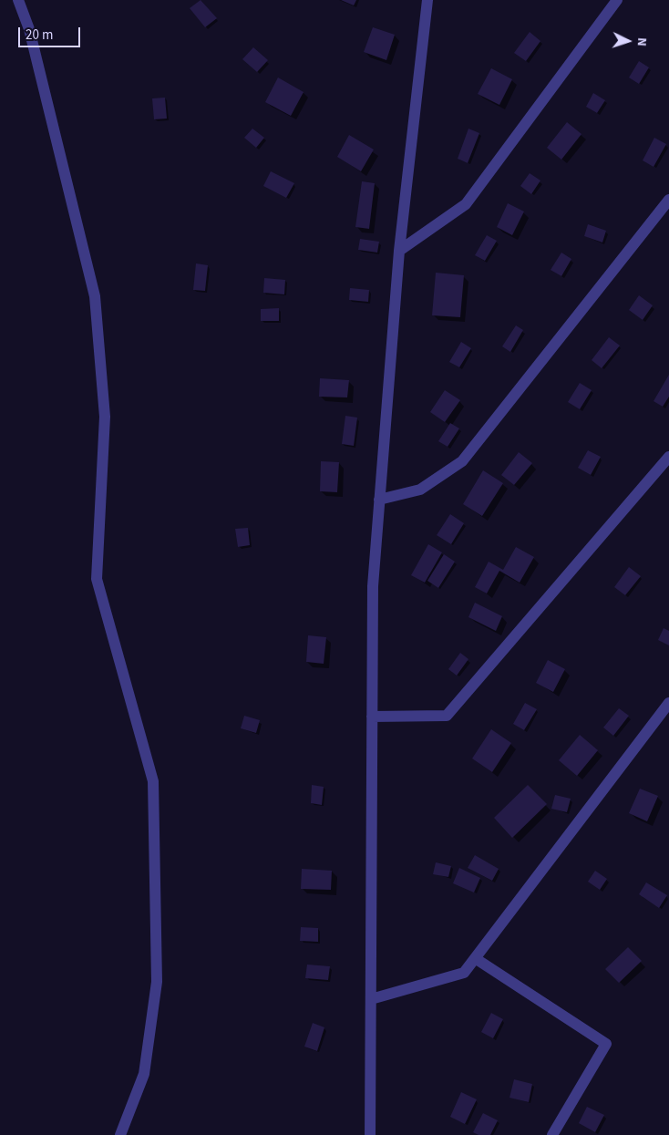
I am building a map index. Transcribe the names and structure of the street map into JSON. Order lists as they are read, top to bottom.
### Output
{
  "scale_bar": "20 m",
  "north": "right"
}
